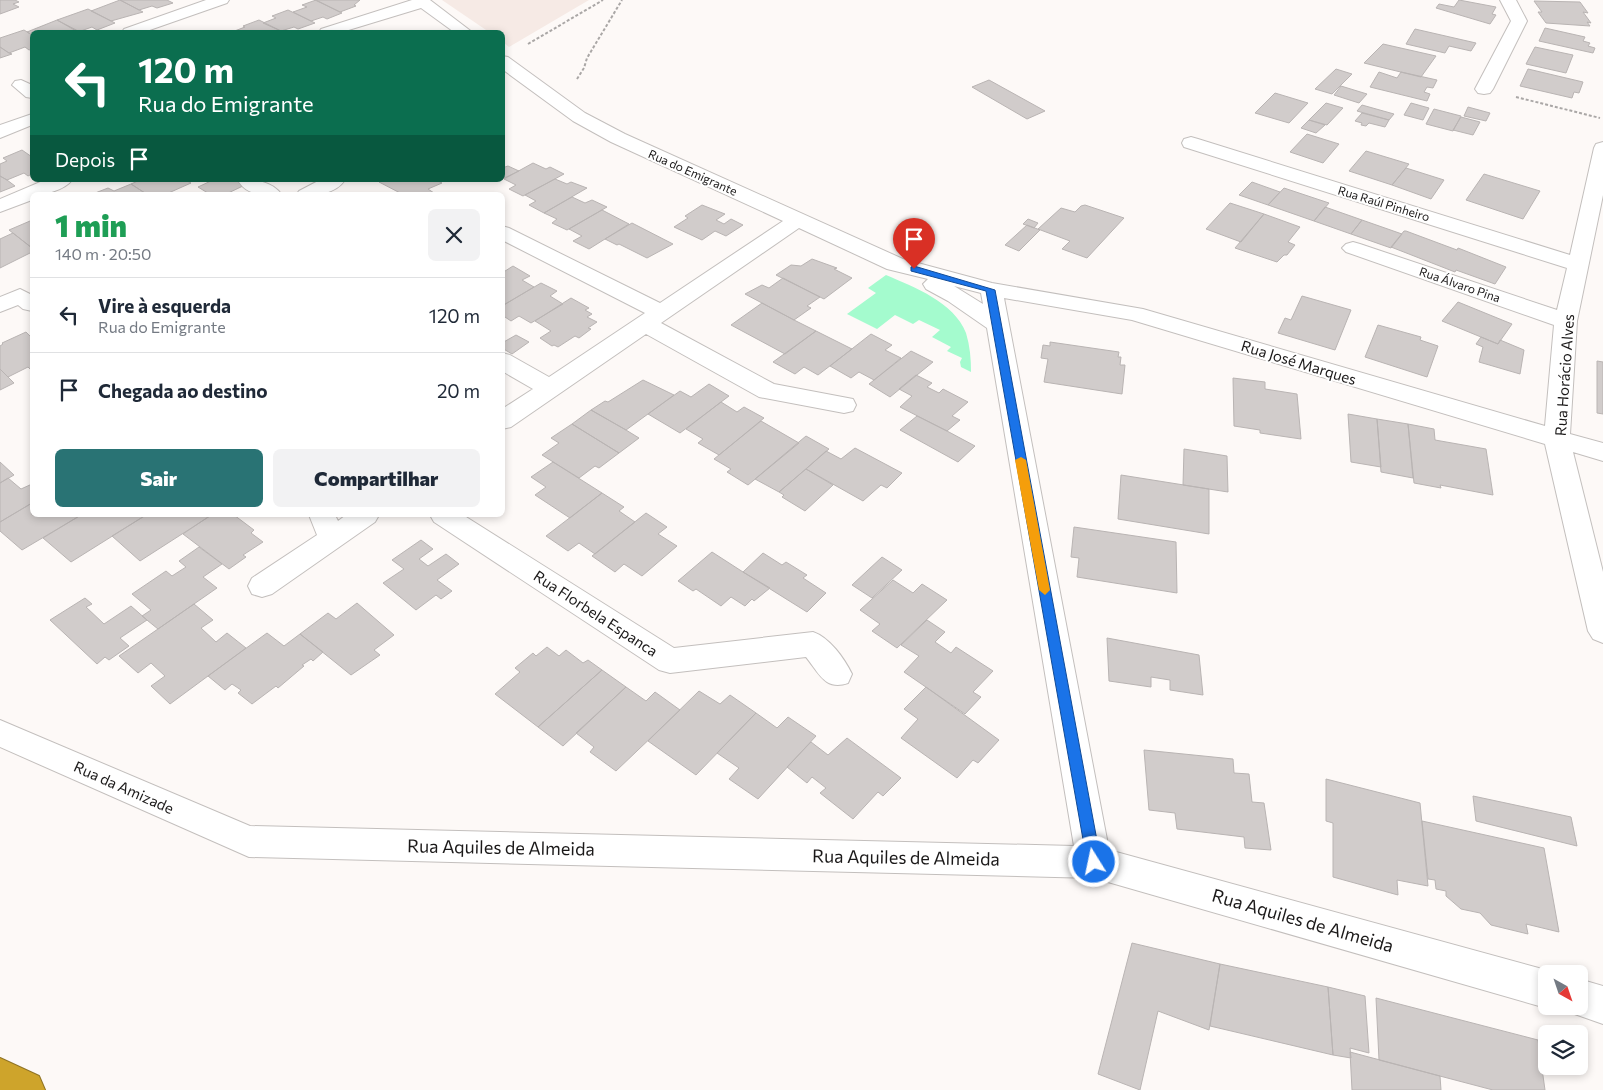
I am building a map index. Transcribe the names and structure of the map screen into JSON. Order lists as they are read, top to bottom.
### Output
{
  "streets": {
    "street": [
      "Rua do Emigrante",
      "Rua Raúl Pinheiro",
      "Rua Álvaro Pina",
      "Rua José Marques",
      "Rua Horácio Alves",
      "Rua Florbela Espanca",
      "Rua da Amizade",
      "Rua Aquiles de Almeida"
    ]
  },
  "crossings": [
    ["Rua do Emigrante", "Rua José Marques"],
    ["Rua Raúl Pinheiro", "Rua Horácio Alves"],
    ["Rua Álvaro Pina", "Rua Horácio Alves"],
    ["Rua José Marques", "Rua Horácio Alves"],
    ["Rua da Amizade", "Rua Aquiles de Almeida"]
  ],
  "north": "bottom right",
  "page": {
    "turn": ["120 m", "Rua do Emigrante"],
    "then": "Depois",
    "heading": ["1 min", "140 m · 20:50"],
    "list": [
      {
        "name": "Vire à esquerda",
        "note": "Rua do Emigrante",
        "value": "120 m"
      },
      {
        "name": "Chegada ao destino",
        "value": "20 m"
      }
    ],
    "buttons": ["Sair", "Compartilhar"]
  }
}
